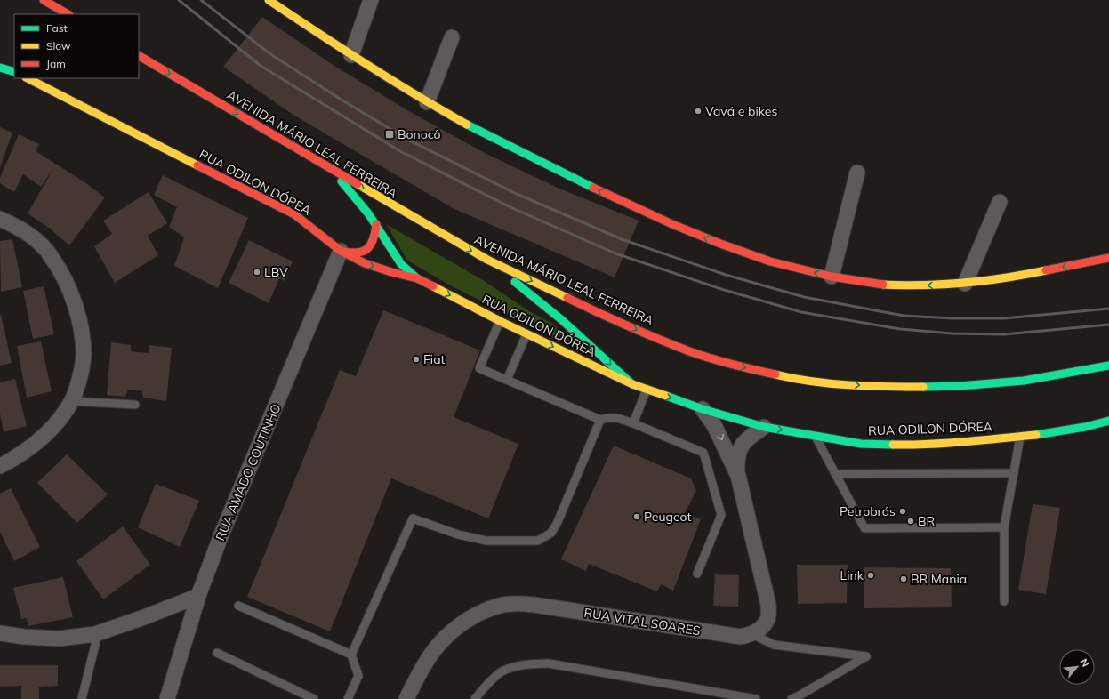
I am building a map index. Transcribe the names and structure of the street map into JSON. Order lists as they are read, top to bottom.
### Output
{
  "streets": {
    "main road": ["AVENIDA MÁRIO LEAL FERREIRA", "RUA ODILON DÓREA"],
    "street": ["RUA AMADO COUTINHO", "RUA VITAL SOARES"]
  },
  "crossings": [
    ["RUA ODILON DÓREA", "RUA AMADO COUTINHO"]
  ],
  "one_way": ["AVENIDA MÁRIO LEAL FERREIRA"],
  "places": {
    "other": [
      "Vavá e bikes",
      "LBV",
      "Fiat",
      "Petrobrás",
      "Peugeot",
      "BR",
      "Link",
      "BR Mania"
    ],
    "transit": ["Bonocô"]
  },
  "legend": ["Fast", "Slow", "Jam"],
  "north": "top right"
}
